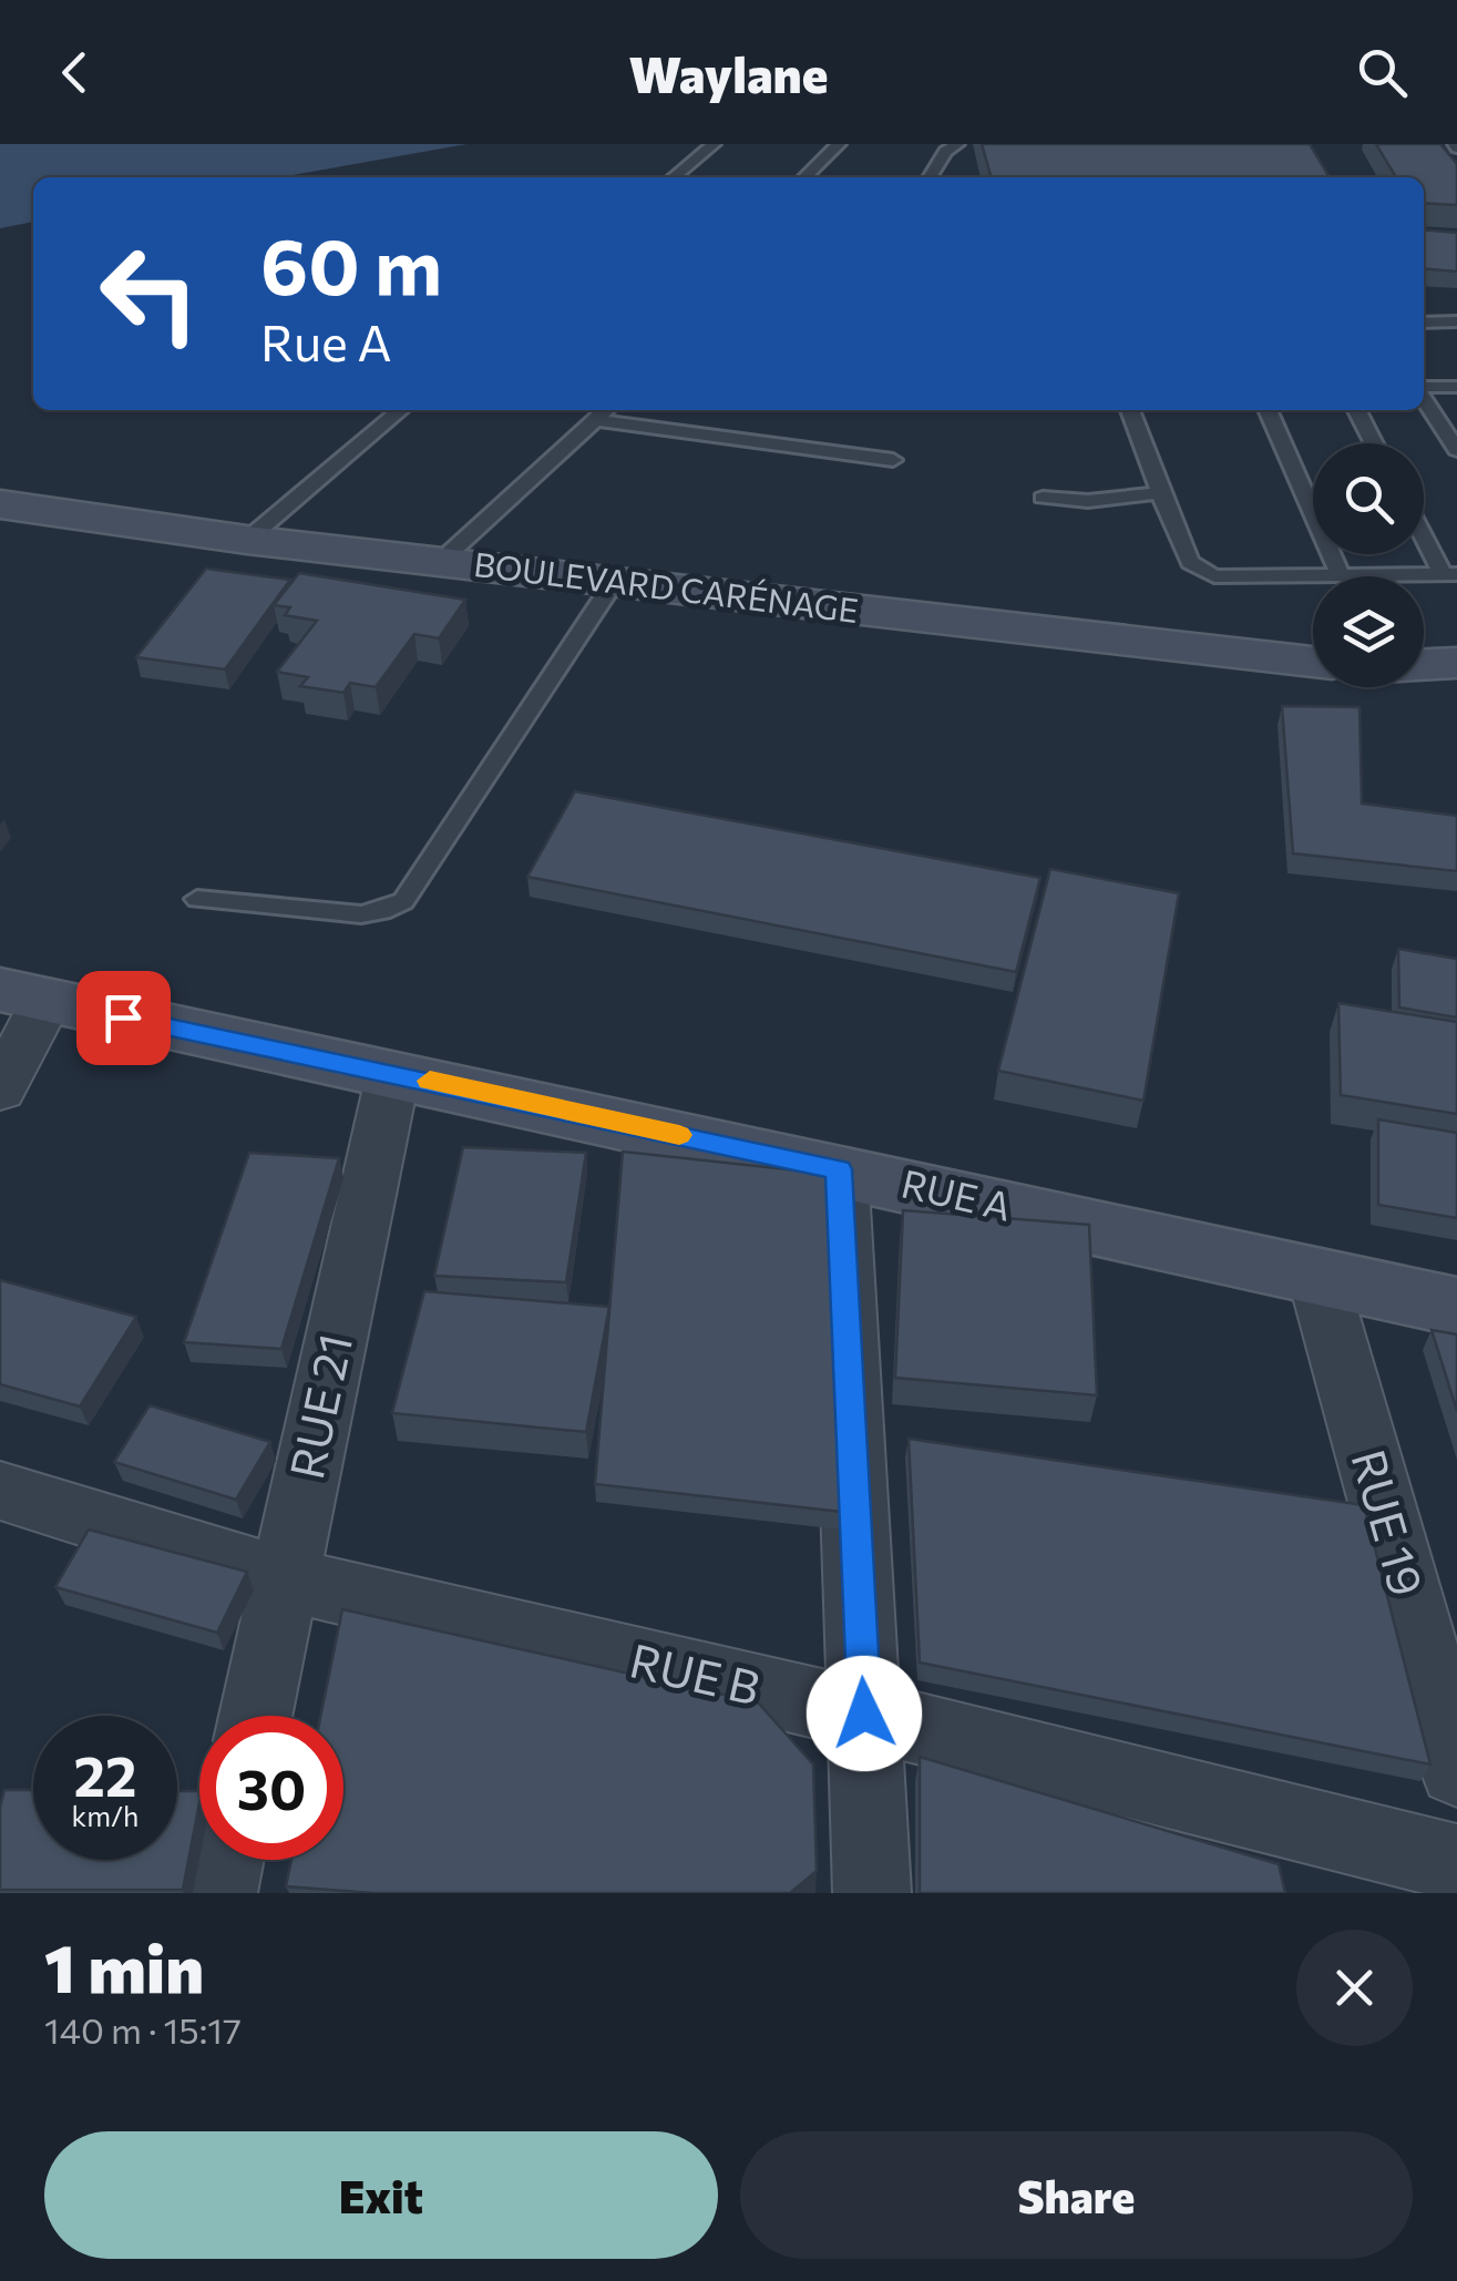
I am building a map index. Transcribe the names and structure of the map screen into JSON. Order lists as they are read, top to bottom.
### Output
{
  "streets": {
    "street": [
      "BOULEVARD CARÉNAGE",
      "RUE A",
      "RUE 21",
      "RUE 19",
      "RUE B"
    ]
  },
  "crossings": [
    ["RUE A", "RUE 21"],
    ["RUE A", "RUE 19"],
    ["RUE 21", "RUE B"]
  ],
  "page": {
    "header": "Waylane",
    "turn": ["60 m", "Rue A"],
    "speed": "22 km/h",
    "limit": "30",
    "heading": ["1 min", "140 m · 15:17"],
    "buttons": ["Exit", "Share"]
  }
}
